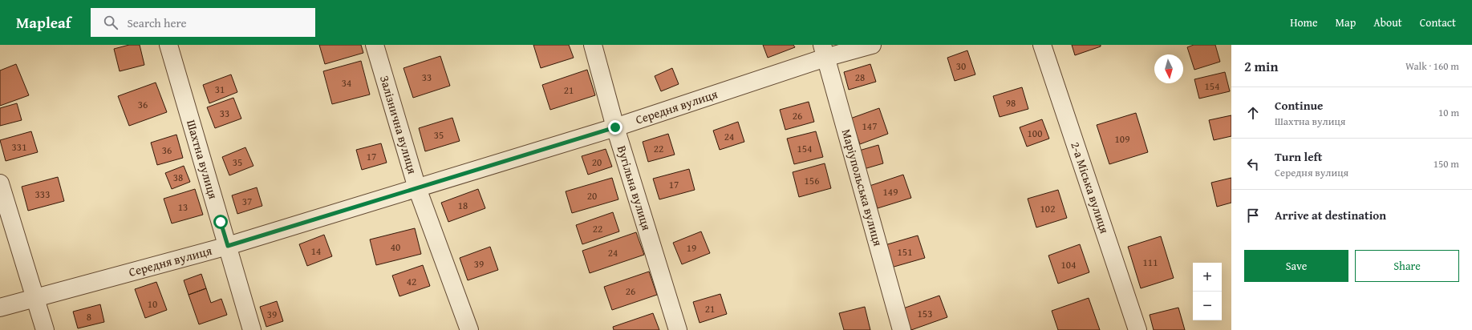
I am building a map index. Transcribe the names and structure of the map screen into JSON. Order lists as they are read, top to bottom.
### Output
{
  "streets": {
    "street": [
      "Середня вулиця",
      "Залізнична вулиця",
      "Шахтна вулиця",
      "Маріупольська вулиця",
      "2-а Міська вулиця",
      "Вугільна вулиця"
    ]
  },
  "crossings": [
    ["Середня вулиця", "Залізнична вулиця"],
    ["Середня вулиця", "Шахтна вулиця"],
    ["Середня вулиця", "Маріупольська вулиця"],
    ["Середня вулиця", "Вугільна вулиця"]
  ],
  "house_numbers": [
    "30",
    "33",
    "28",
    "34",
    "154",
    "31",
    "21",
    "98",
    "36",
    "33",
    "26",
    "147",
    "100",
    "35",
    "24",
    "109",
    "331",
    "22",
    "154",
    "36",
    "17",
    "35",
    "20",
    "38",
    "156",
    "17",
    "149",
    "333",
    "20",
    "37",
    "18",
    "13",
    "102",
    "22",
    "40",
    "19",
    "14",
    "151",
    "24",
    "111",
    "39",
    "104",
    "42",
    "26",
    "10",
    "21",
    "153",
    "39",
    "8"
  ],
  "north": "bottom",
  "page": {
    "header": "Mapleaf",
    "search": "Search here",
    "nav": [
      "Home",
      "Map",
      "About",
      "Contact"
    ],
    "heading": ["2 min", "Walk · 160 m"],
    "list": [
      ["Continue", "Шахтна вулиця", "10 m"],
      ["Turn left", "Середня вулиця", "150 m"],
      "Arrive at destination"
    ],
    "buttons": ["Save", "Share"],
    "map_buttons": ["+", "−"]
  }
}
